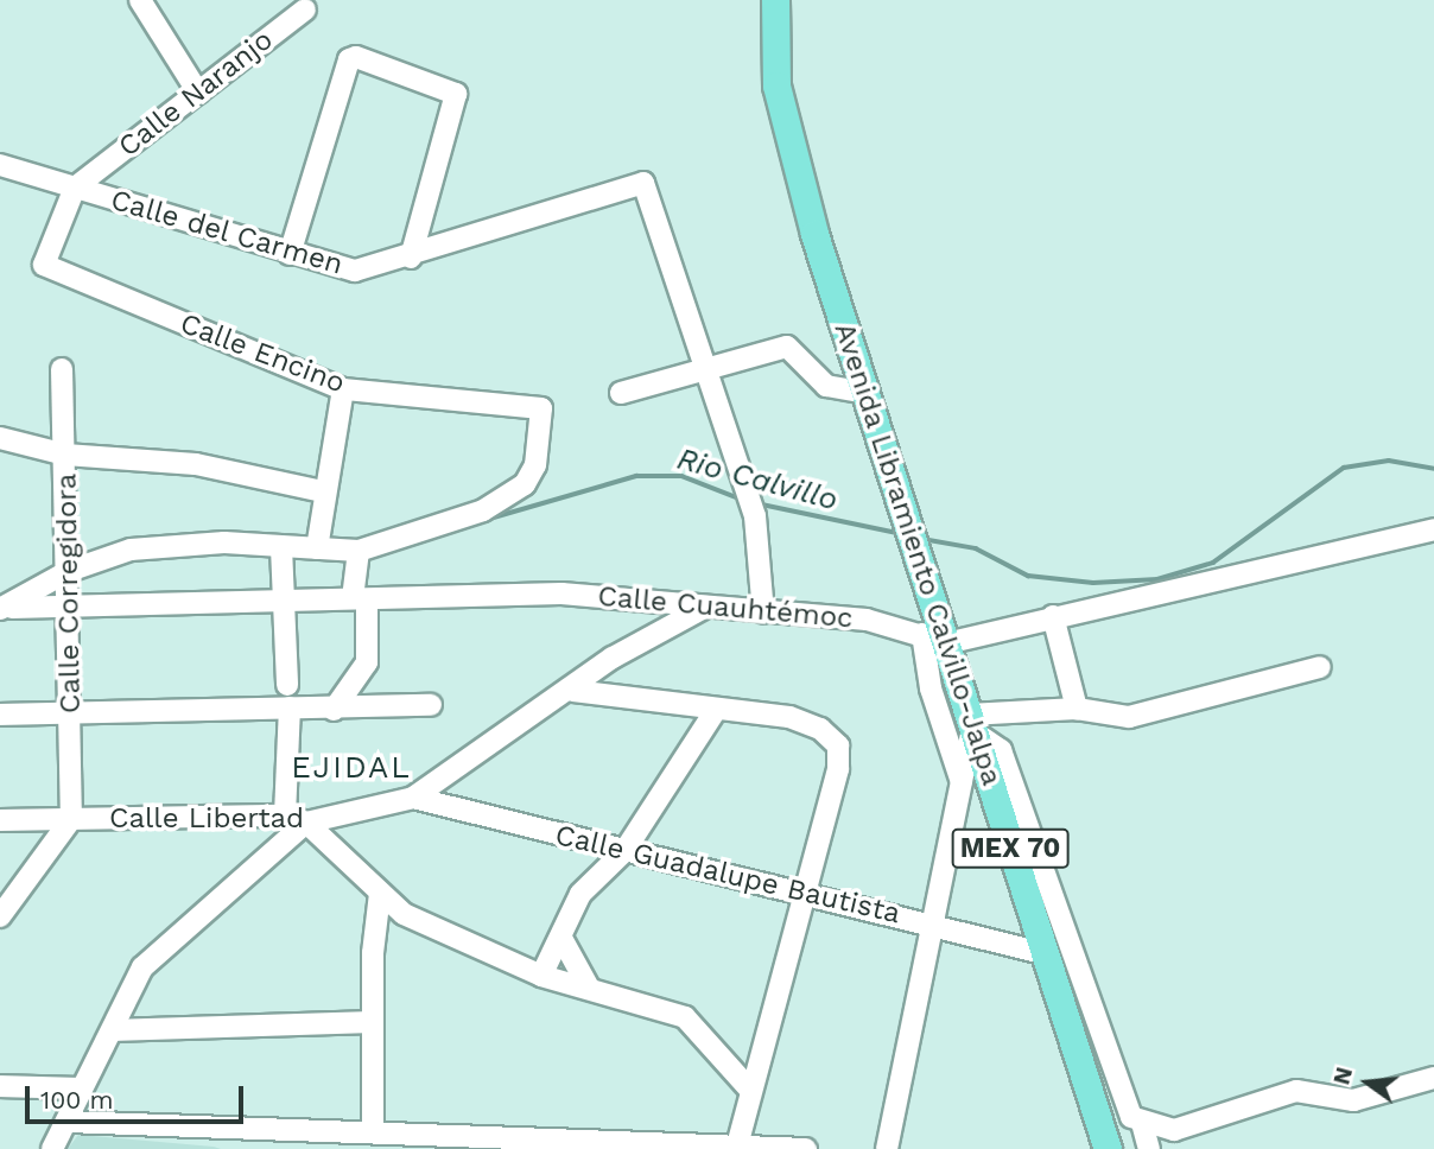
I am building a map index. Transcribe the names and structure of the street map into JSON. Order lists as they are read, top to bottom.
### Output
{
  "streets": {
    "main road": ["Avenida Libramiento Calvillo-Jalpa", "MEX 70"],
    "street": [
      "Calle Naranjo",
      "Calle del Carmen",
      "Calle Encino",
      "Calle Corregidora",
      "Calle Cuauhtémoc",
      "Calle Libertad",
      "Calle Guadalupe Bautista"
    ]
  },
  "crossings": [
    ["Calle Naranjo", "Calle del Carmen"],
    ["Calle Naranjo", "Calle Encino"],
    ["Avenida Libramiento Calvillo-Jalpa", "Calle Cuauhtémoc"],
    ["Avenida Libramiento Calvillo-Jalpa", "Calle Guadalupe Bautista"],
    ["Calle Corregidora", "Calle Cuauhtémoc"],
    ["Calle Corregidora", "Calle Libertad"],
    ["Calle Cuauhtémoc", "Calle Libertad"],
    ["Calle Libertad", "Calle Guadalupe Bautista"]
  ],
  "districts": ["EJIDAL"],
  "water": ["Rio Calvillo"],
  "scale_bar": "100 m",
  "north": "left"
}
